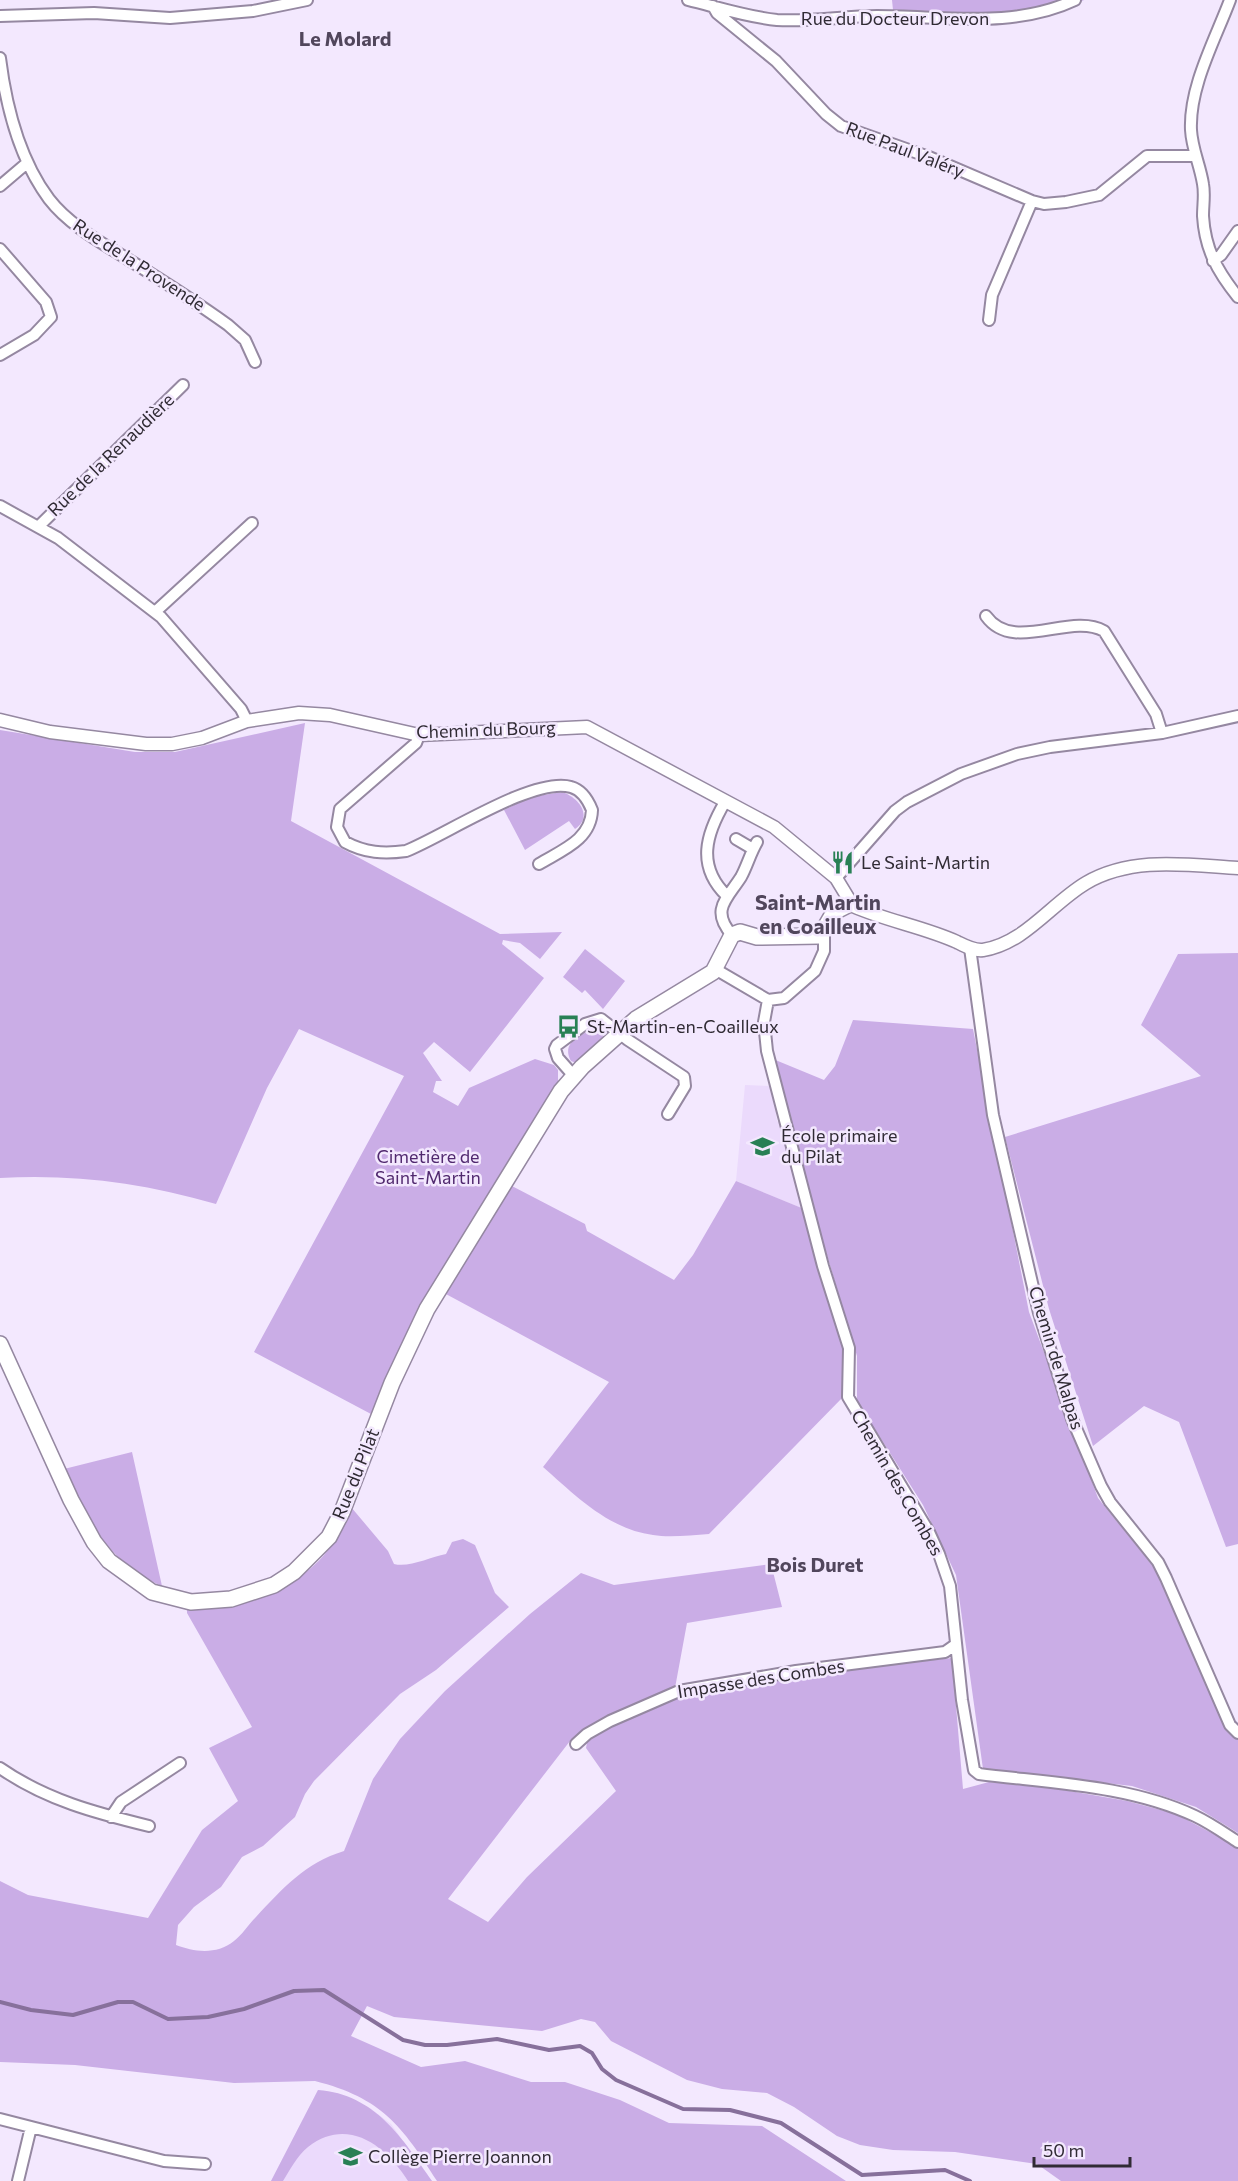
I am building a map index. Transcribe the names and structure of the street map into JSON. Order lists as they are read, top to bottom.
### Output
{
  "streets": {
    "main road": ["Rue du Pilat"],
    "street": [
      "Rue du Docteur Drevon",
      "Rue Paul Valéry",
      "Rue de la Provende",
      "Rue de la Renaudière",
      "Chemin du Bourg",
      "Chemin de Malpas",
      "Chemin des Combes",
      "Impasse des Combes"
    ]
  },
  "crossings": [
    ["Rue du Docteur Drevon", "Rue Paul Valéry"],
    ["Rue de la Renaudière", "Chemin du Bourg"],
    ["Chemin des Combes", "Impasse des Combes"]
  ],
  "districts": ["Le Molard", "Saint-Martin en Coailleux", "Bois Duret"],
  "parks": ["Cimetière de Saint-Martin"],
  "places": {
    "restaurant": ["Le Saint-Martin"],
    "bus stop": ["St-Martin-en-Coailleux"],
    "school or university": ["École primaire du Pilat", "Collège Pierre Joannon"]
  },
  "scale_bar": "50 m"
}
